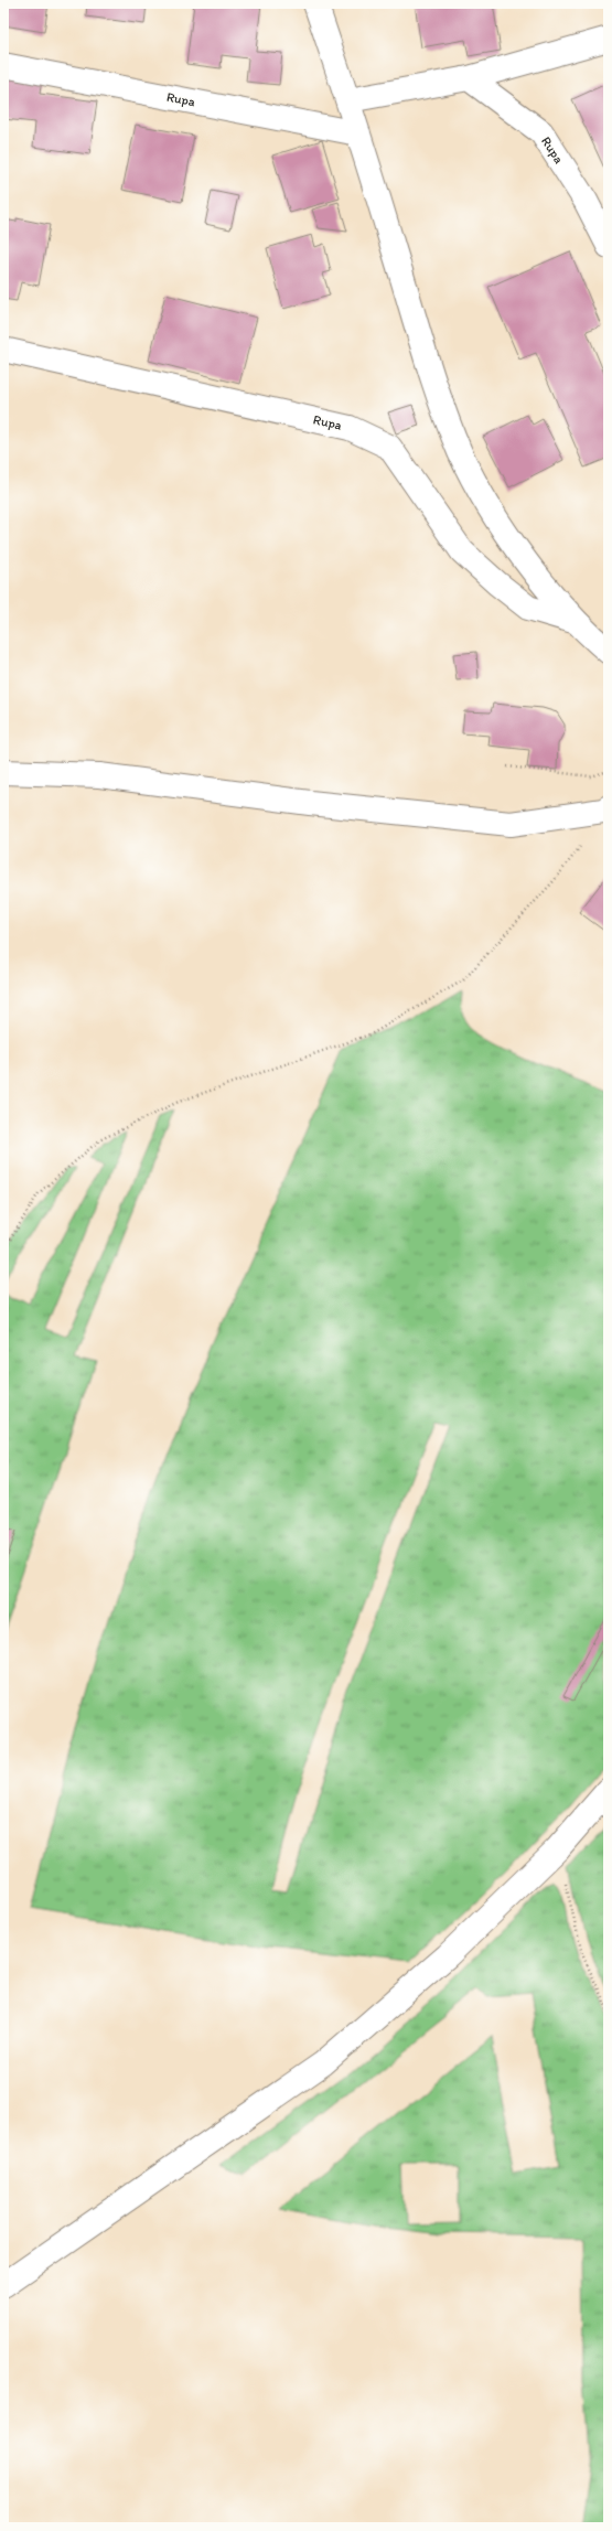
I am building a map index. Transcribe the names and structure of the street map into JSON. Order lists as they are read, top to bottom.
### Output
{
  "streets": {
    "street": ["Rupa"]
  }
}
